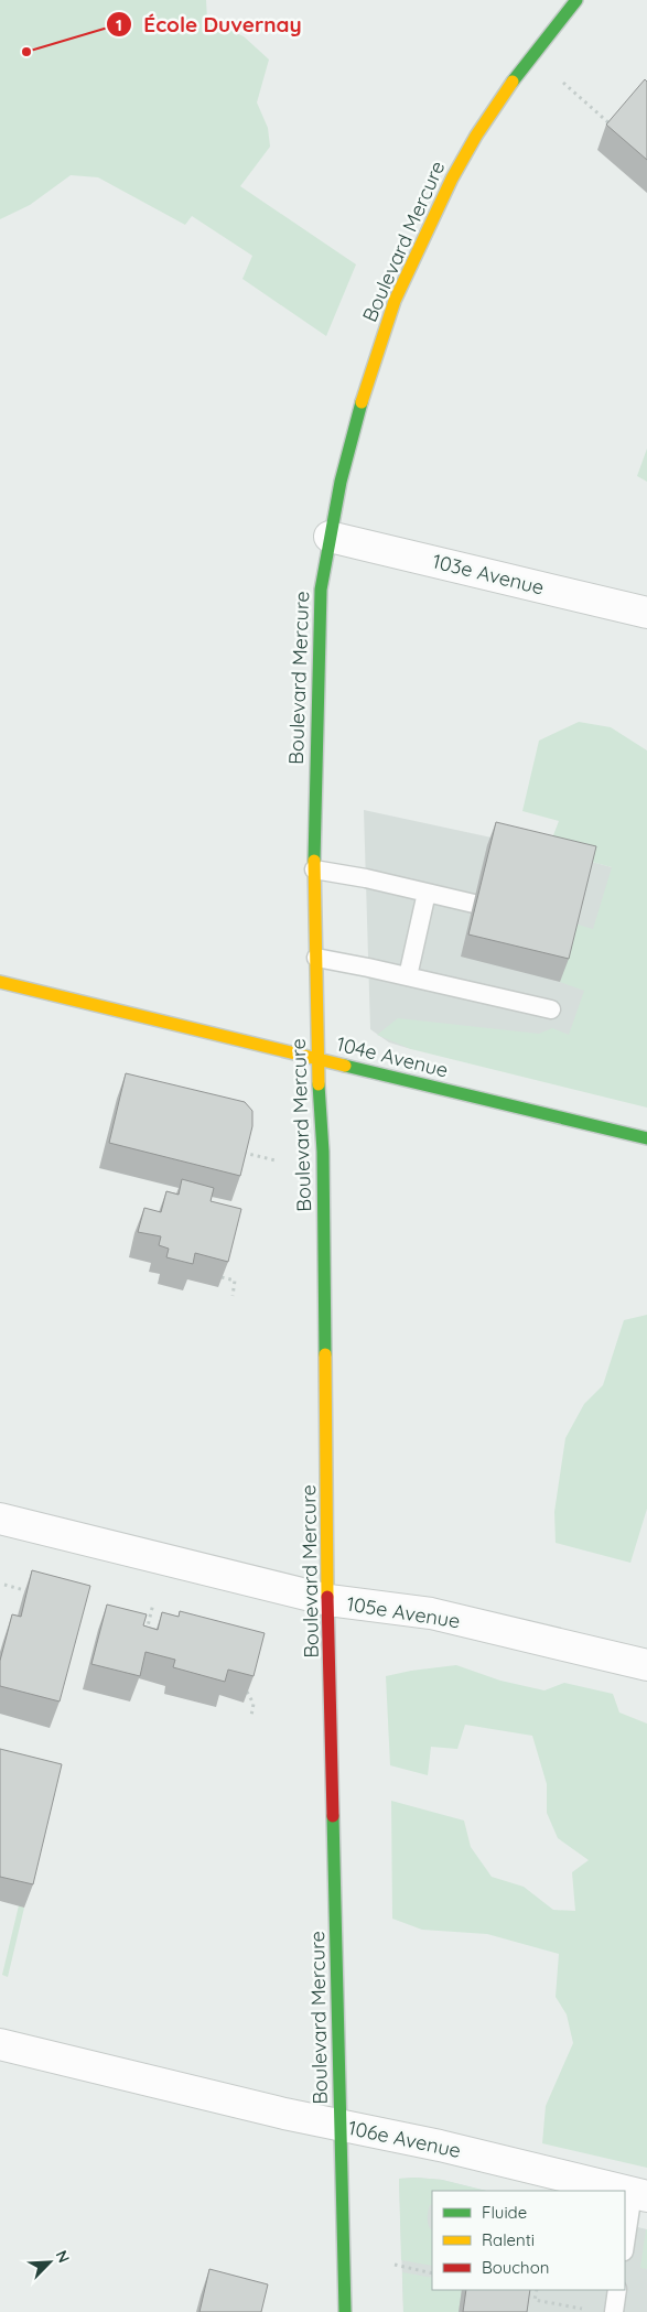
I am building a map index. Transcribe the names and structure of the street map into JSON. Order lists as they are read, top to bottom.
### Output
{
  "streets": {
    "street": [
      "Boulevard Mercure",
      "103e Avenue",
      "104e Avenue",
      "105e Avenue",
      "106e Avenue"
    ]
  },
  "crossings": [
    ["Boulevard Mercure", "103e Avenue"],
    ["Boulevard Mercure", "104e Avenue"],
    ["Boulevard Mercure", "105e Avenue"],
    ["Boulevard Mercure", "106e Avenue"]
  ],
  "places": ["École Duvernay"],
  "legend": ["Fluide", "Ralenti", "Bouchon"],
  "north": "top right"
}
